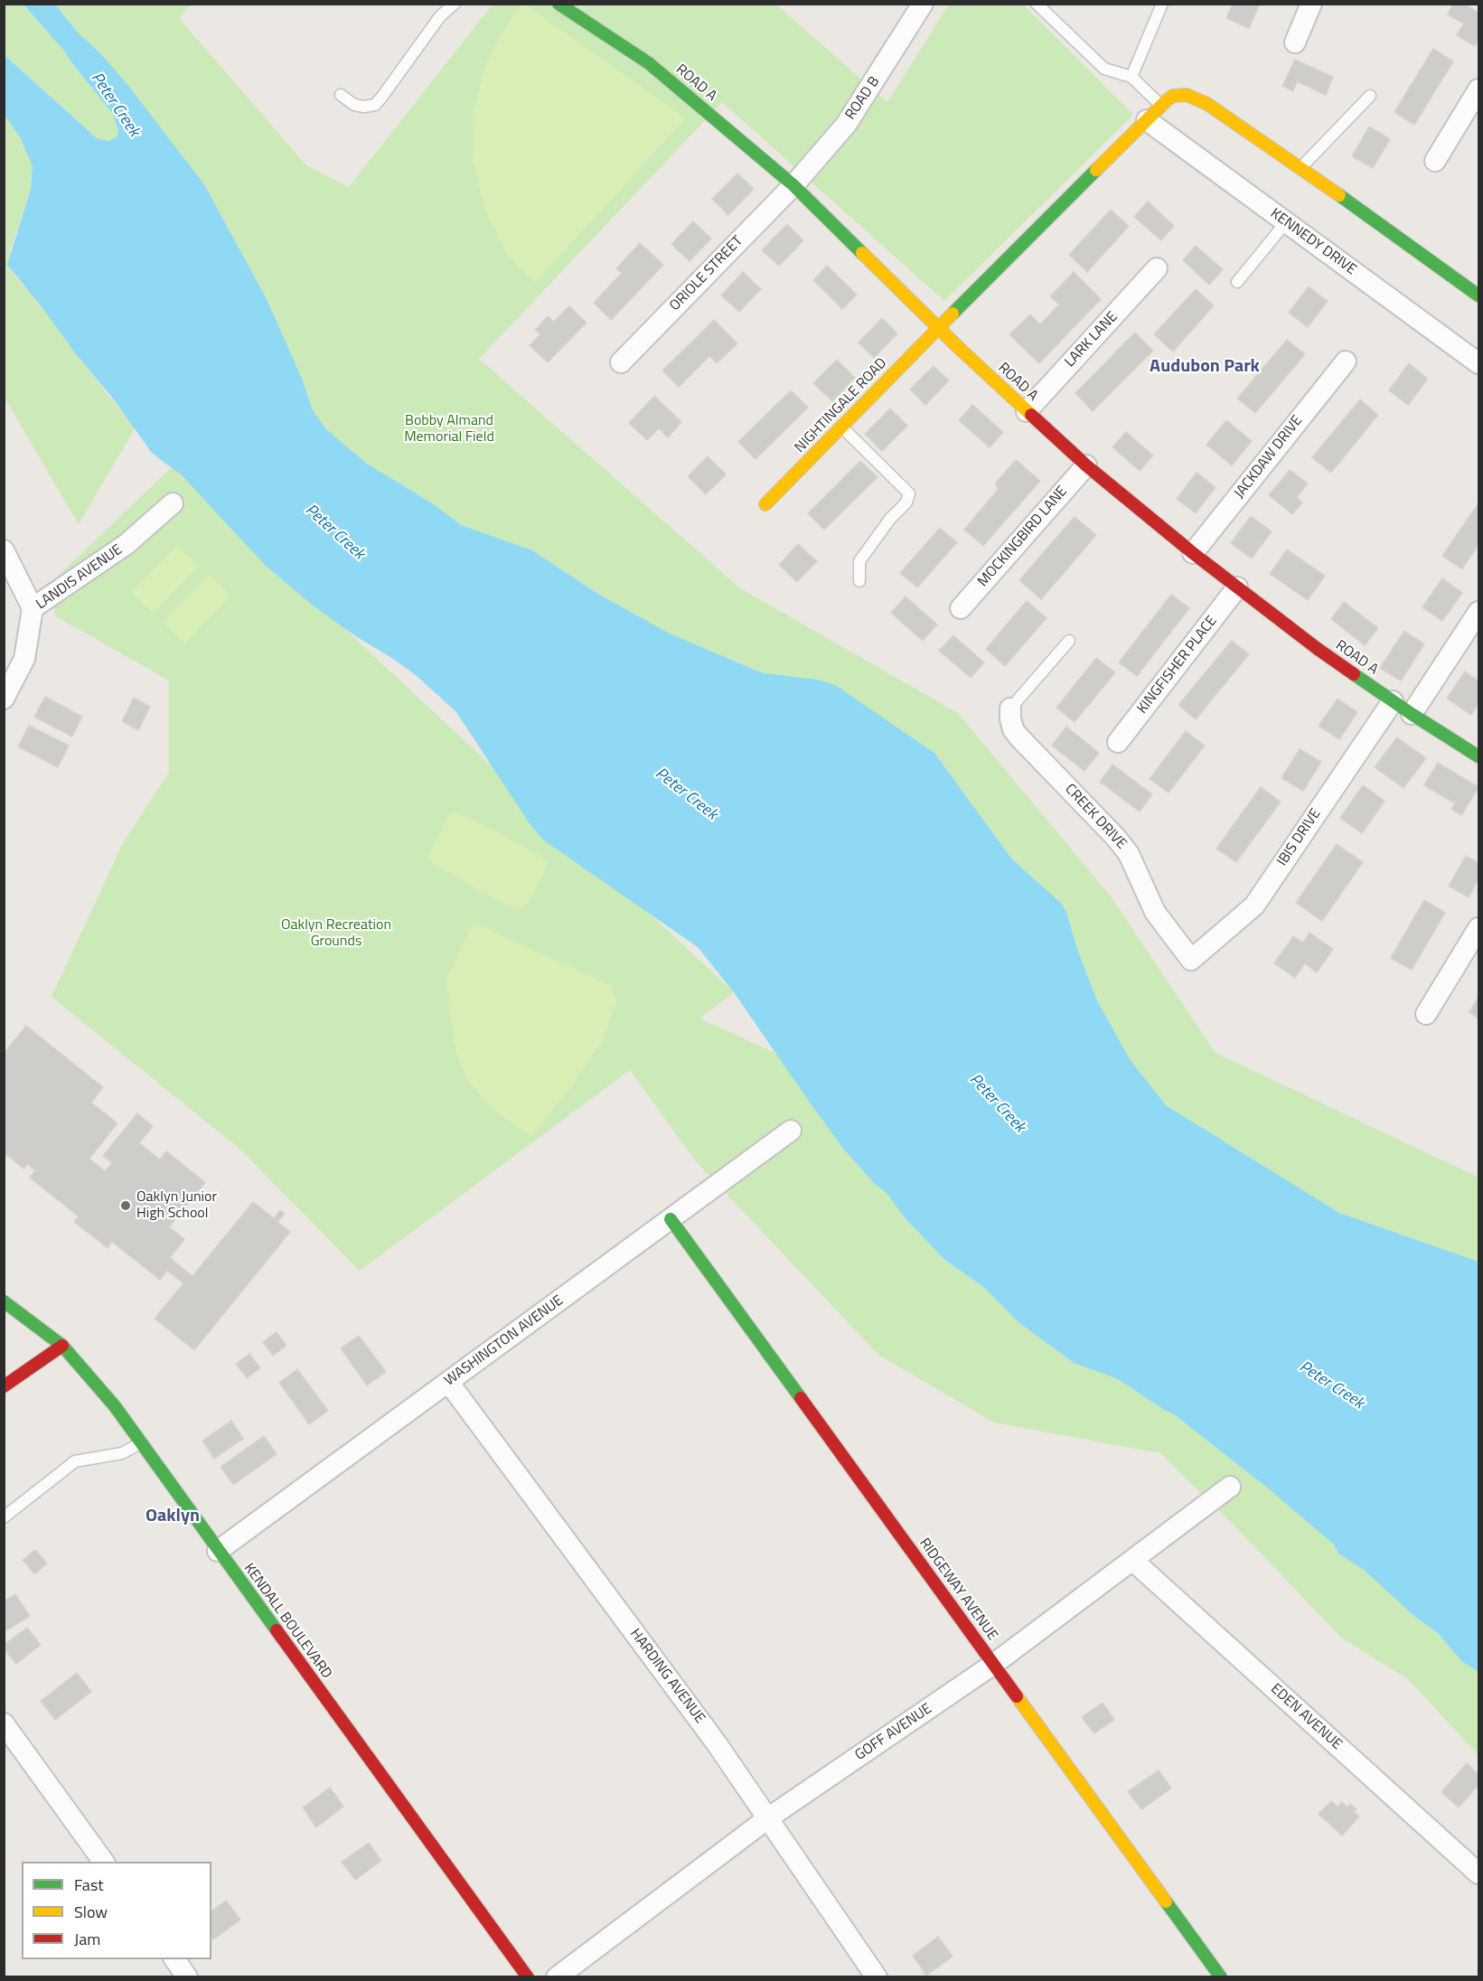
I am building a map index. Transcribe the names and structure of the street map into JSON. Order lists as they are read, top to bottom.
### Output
{
  "streets": {
    "street": [
      "ROAD A",
      "ROAD B",
      "KENNEDY DRIVE",
      "ORIOLE STREET",
      "LARK LANE",
      "NIGHTINGALE ROAD",
      "JACKDAW DRIVE",
      "MOCKINGBIRD LANE",
      "LANDIS AVENUE",
      "KINGFISHER PLACE",
      "CREEK DRIVE",
      "IBIS DRIVE",
      "WASHINGTON AVENUE",
      "RIDGEWAY AVENUE",
      "KENDALL BOULEVARD",
      "HARDING AVENUE",
      "EDEN AVENUE",
      "GOFF AVENUE"
    ]
  },
  "crossings": [
    ["ROAD A", "ROAD B"],
    ["ROAD A", "ORIOLE STREET"],
    ["ROAD A", "LARK LANE"],
    ["ROAD A", "NIGHTINGALE ROAD"],
    ["ROAD A", "JACKDAW DRIVE"],
    ["ROAD A", "MOCKINGBIRD LANE"],
    ["ROAD A", "KINGFISHER PLACE"],
    ["ROAD A", "IBIS DRIVE"],
    ["ROAD B", "ORIOLE STREET"],
    ["CREEK DRIVE", "IBIS DRIVE"],
    ["WASHINGTON AVENUE", "RIDGEWAY AVENUE"],
    ["WASHINGTON AVENUE", "KENDALL BOULEVARD"],
    ["WASHINGTON AVENUE", "HARDING AVENUE"],
    ["RIDGEWAY AVENUE", "GOFF AVENUE"],
    ["HARDING AVENUE", "GOFF AVENUE"],
    ["EDEN AVENUE", "GOFF AVENUE"]
  ],
  "districts": ["Audubon Park", "Oaklyn"],
  "water": ["Peter Creek"],
  "parks": ["Bobby Almand Memorial Field", "Oaklyn Recreation Grounds"],
  "places": ["Oaklyn Junior High School"],
  "legend": ["Fast", "Slow", "Jam"]
}
